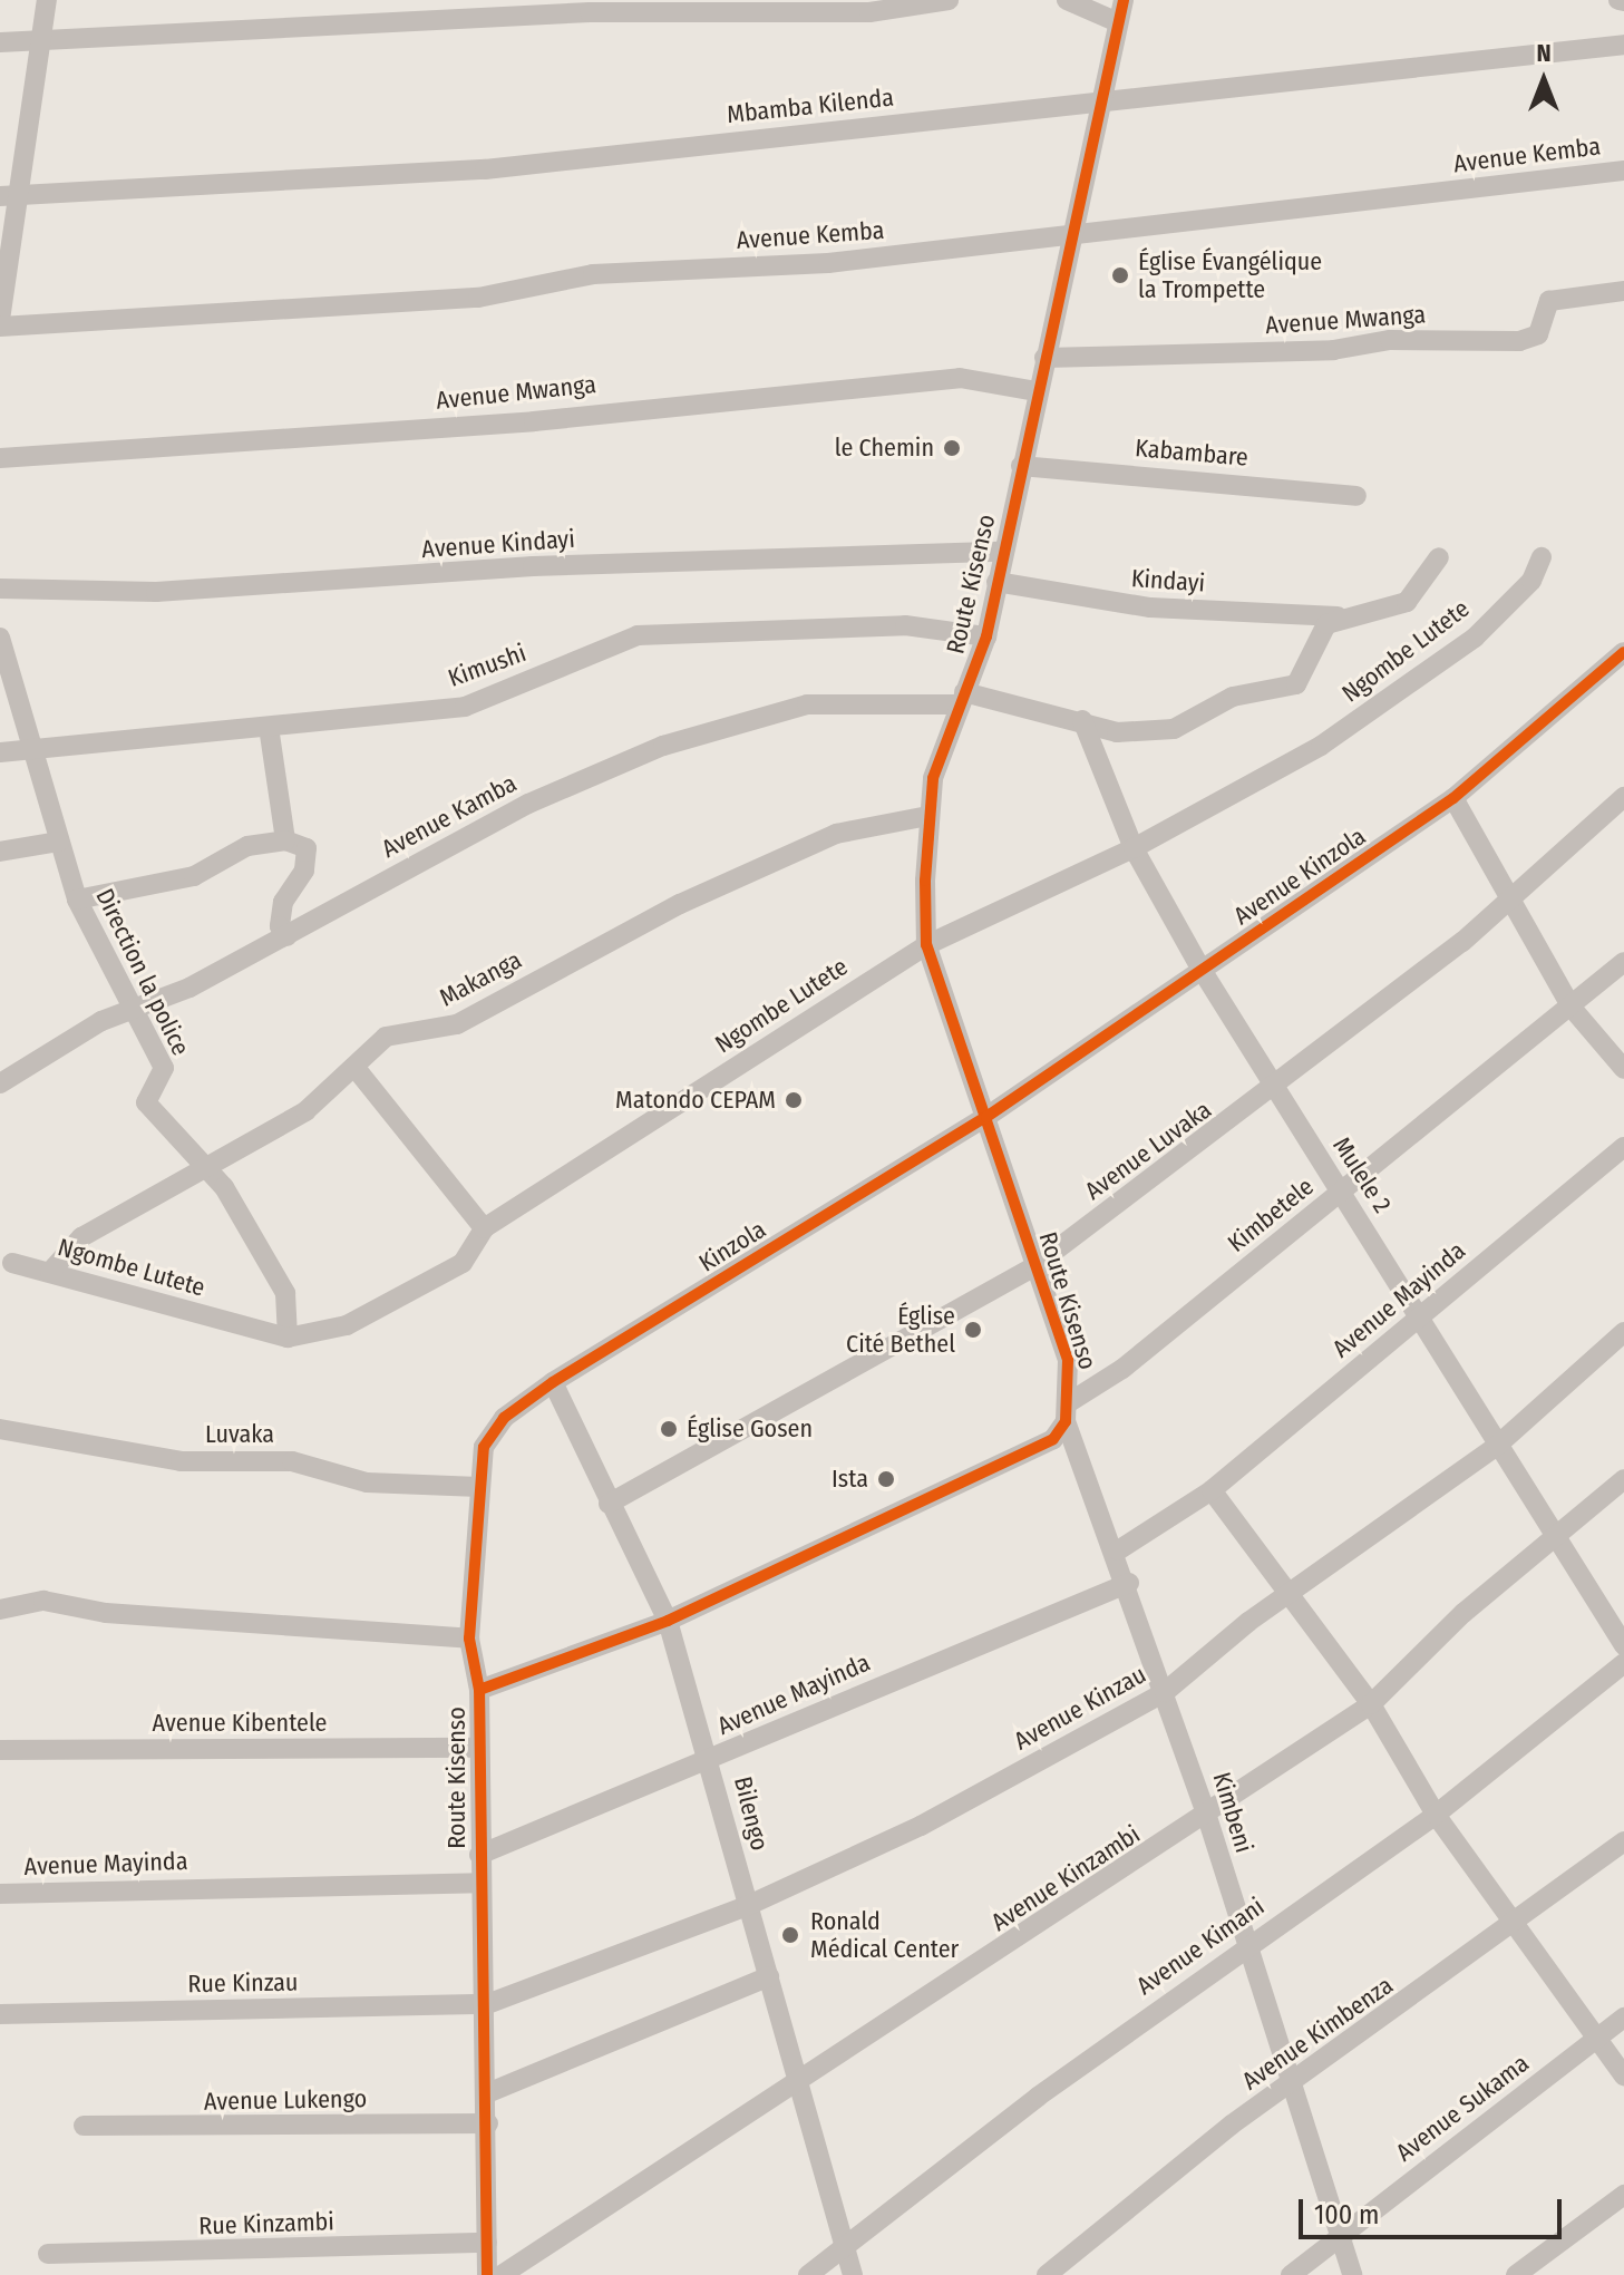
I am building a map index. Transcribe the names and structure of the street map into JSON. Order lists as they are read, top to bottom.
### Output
{
  "streets": {
    "street": [
      "Mbamba Kilenda",
      "Avenue Kemba",
      "Avenue Mwanga",
      "Kabambare",
      "Avenue Kindayi",
      "Kindayi",
      "Route Kisenso",
      "Ngombe Lutete",
      "Kimushi",
      "Avenue Kamba",
      "Avenue Kinzola",
      "Direction la police",
      "Makanga",
      "Avenue Luvaka",
      "Mulele 2",
      "Kimbetele",
      "Kinzola",
      "Avenue Mayinda",
      "Luvaka",
      "Avenue Kinzau",
      "Avenue Kibentele",
      "Kimbeni",
      "Bilengo",
      "Avenue Kinzambi",
      "Avenue Kimani",
      "Rue Kinzau",
      "Avenue Kimbenza",
      "Avenue Lukengo",
      "Avenue Sukama",
      "Rue Kinzambi"
    ]
  },
  "crossings": [
    ["Mbamba Kilenda", "Route Kisenso"],
    ["Avenue Kemba", "Route Kisenso"],
    ["Avenue Mwanga", "Route Kisenso"],
    ["Kabambare", "Route Kisenso"],
    ["Avenue Kindayi", "Route Kisenso"],
    ["Kindayi", "Route Kisenso"],
    ["Kindayi", "Avenue Kamba"],
    ["Route Kisenso", "Ngombe Lutete"],
    ["Route Kisenso", "Kimushi"],
    ["Route Kisenso", "Avenue Kamba"],
    ["Route Kisenso", "Avenue Kinzola"],
    ["Route Kisenso", "Makanga"],
    ["Route Kisenso", "Avenue Luvaka"],
    ["Route Kisenso", "Kimbetele"],
    ["Route Kisenso", "Kinzola"],
    ["Route Kisenso", "Avenue Mayinda"],
    ["Route Kisenso", "Avenue Kinzau"],
    ["Route Kisenso", "Avenue Kibentele"],
    ["Route Kisenso", "Kimbeni"],
    ["Route Kisenso", "Bilengo"],
    ["Route Kisenso", "Rue Kinzau"],
    ["Route Kisenso", "Avenue Lukengo"],
    ["Route Kisenso", "Rue Kinzambi"],
    ["Ngombe Lutete", "Direction la police"],
    ["Ngombe Lutete", "Makanga"],
    ["Ngombe Lutete", "Mulele 2"],
    ["Kimushi", "Direction la police"],
    ["Avenue Kamba", "Direction la police"],
    ["Avenue Kamba", "Mulele 2"],
    ["Avenue Kinzola", "Mulele 2"],
    ["Avenue Kinzola", "Kinzola"],
    ["Direction la police", "Makanga"],
    ["Avenue Luvaka", "Mulele 2"],
    ["Avenue Luvaka", "Bilengo"],
    ["Mulele 2", "Kimbetele"],
    ["Mulele 2", "Avenue Mayinda"],
    ["Mulele 2", "Avenue Kinzau"],
    ["Mulele 2", "Avenue Kinzambi"],
    ["Kinzola", "Luvaka"],
    ["Kinzola", "Bilengo"],
    ["Avenue Mayinda", "Kimbeni"],
    ["Avenue Mayinda", "Bilengo"],
    ["Avenue Kinzau", "Kimbeni"],
    ["Avenue Kinzau", "Bilengo"],
    ["Avenue Kinzau", "Rue Kinzau"],
    ["Kimbeni", "Avenue Kinzambi"],
    ["Kimbeni", "Avenue Kimani"],
    ["Kimbeni", "Avenue Kimbenza"],
    ["Kimbeni", "Avenue Sukama"],
    ["Bilengo", "Avenue Kinzambi"],
    ["Bilengo", "Avenue Kimani"]
  ],
  "places": [
    "Église Évangélique la Trompette",
    "le Chemin",
    "Matondo CEPAM",
    "Église Cité Bethel",
    "Église Gosen",
    "Ista",
    "Ronald Médical Center"
  ],
  "scale_bar": "100 m",
  "north": "top"
}
